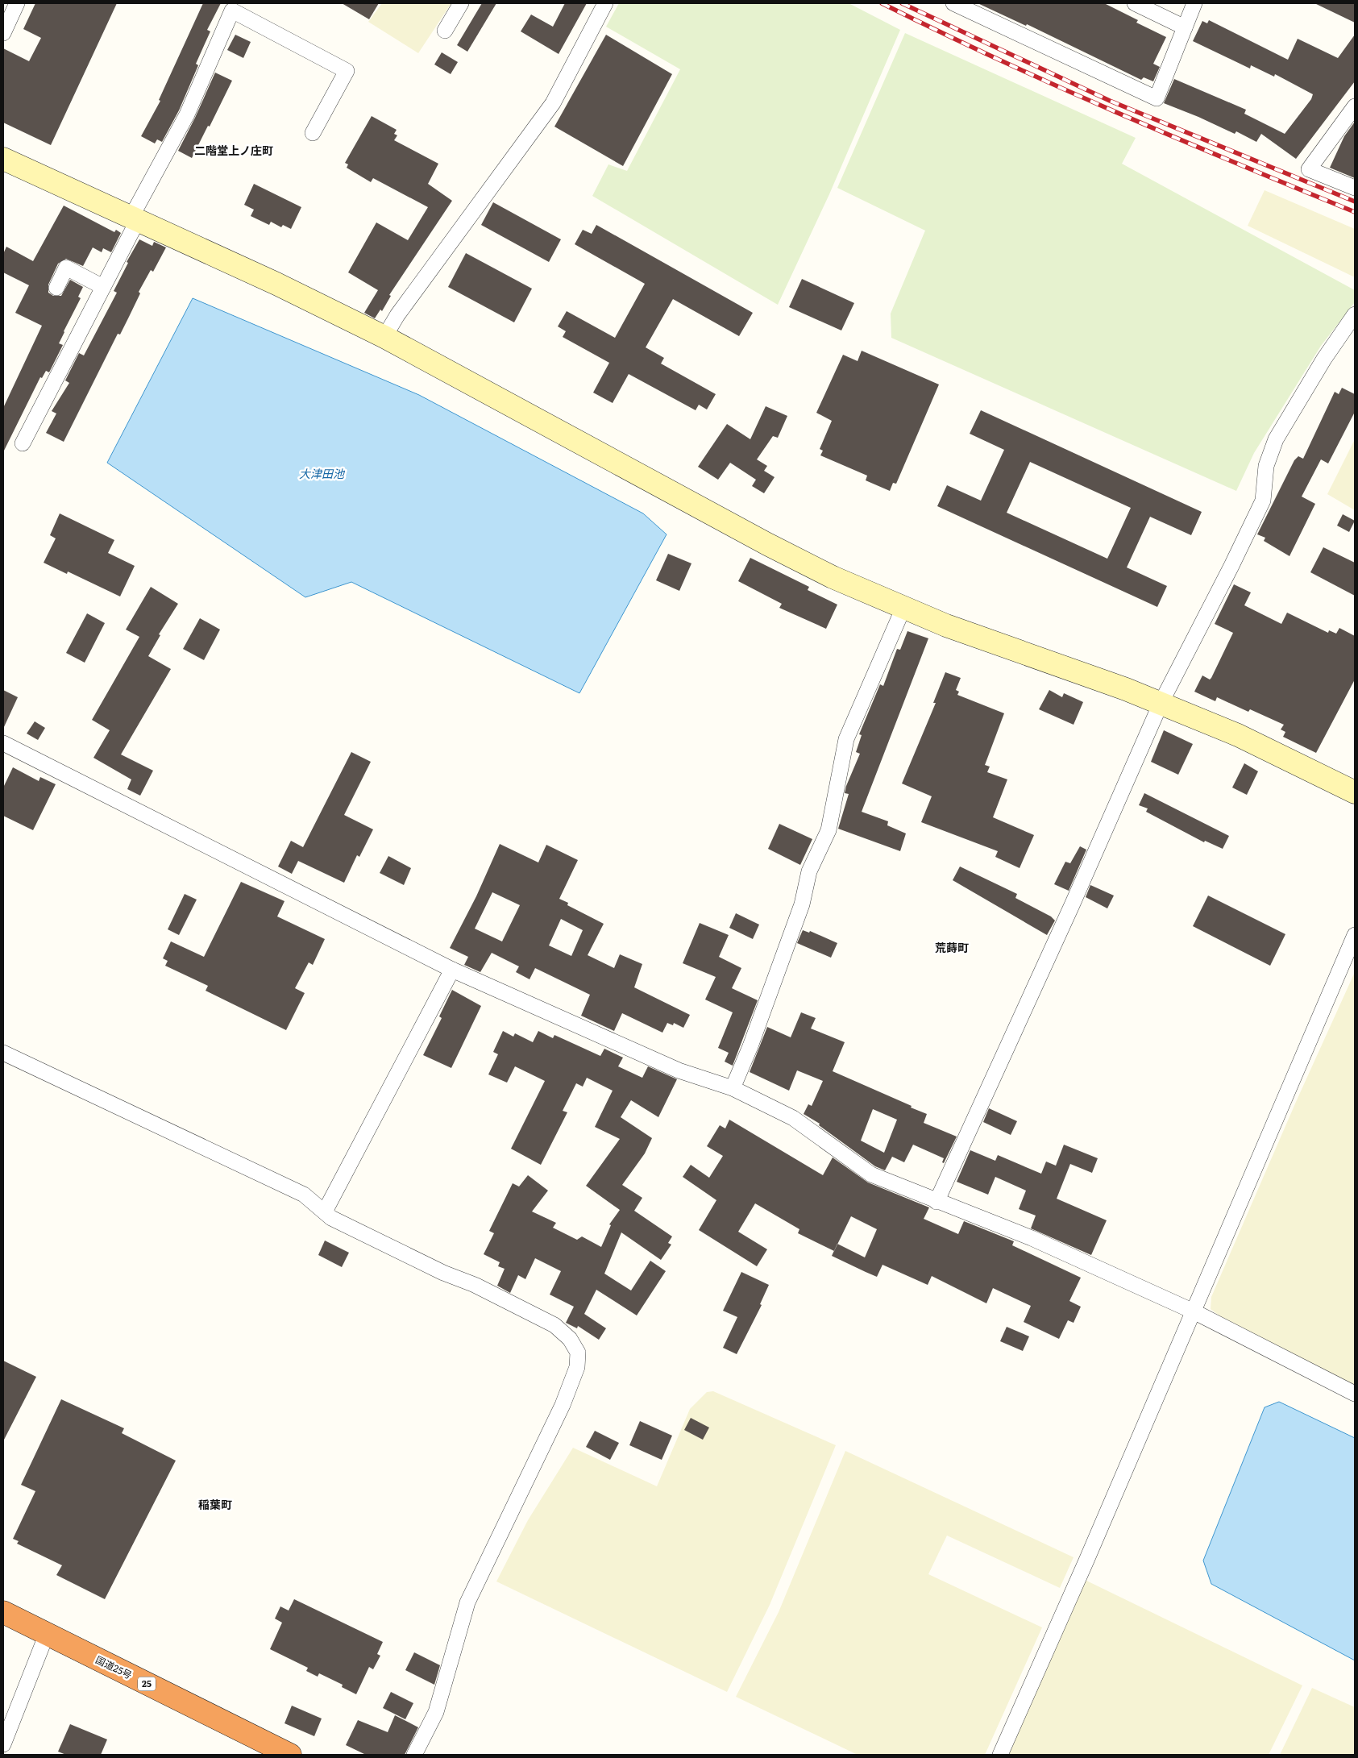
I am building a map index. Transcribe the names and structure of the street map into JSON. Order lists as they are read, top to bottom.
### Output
{
  "streets": {
    "highway": ["国道25号", "25"]
  },
  "districts": ["二階堂上ノ庄町", "荒蒔町", "稲葉町"],
  "water": ["大津田池"]
}
